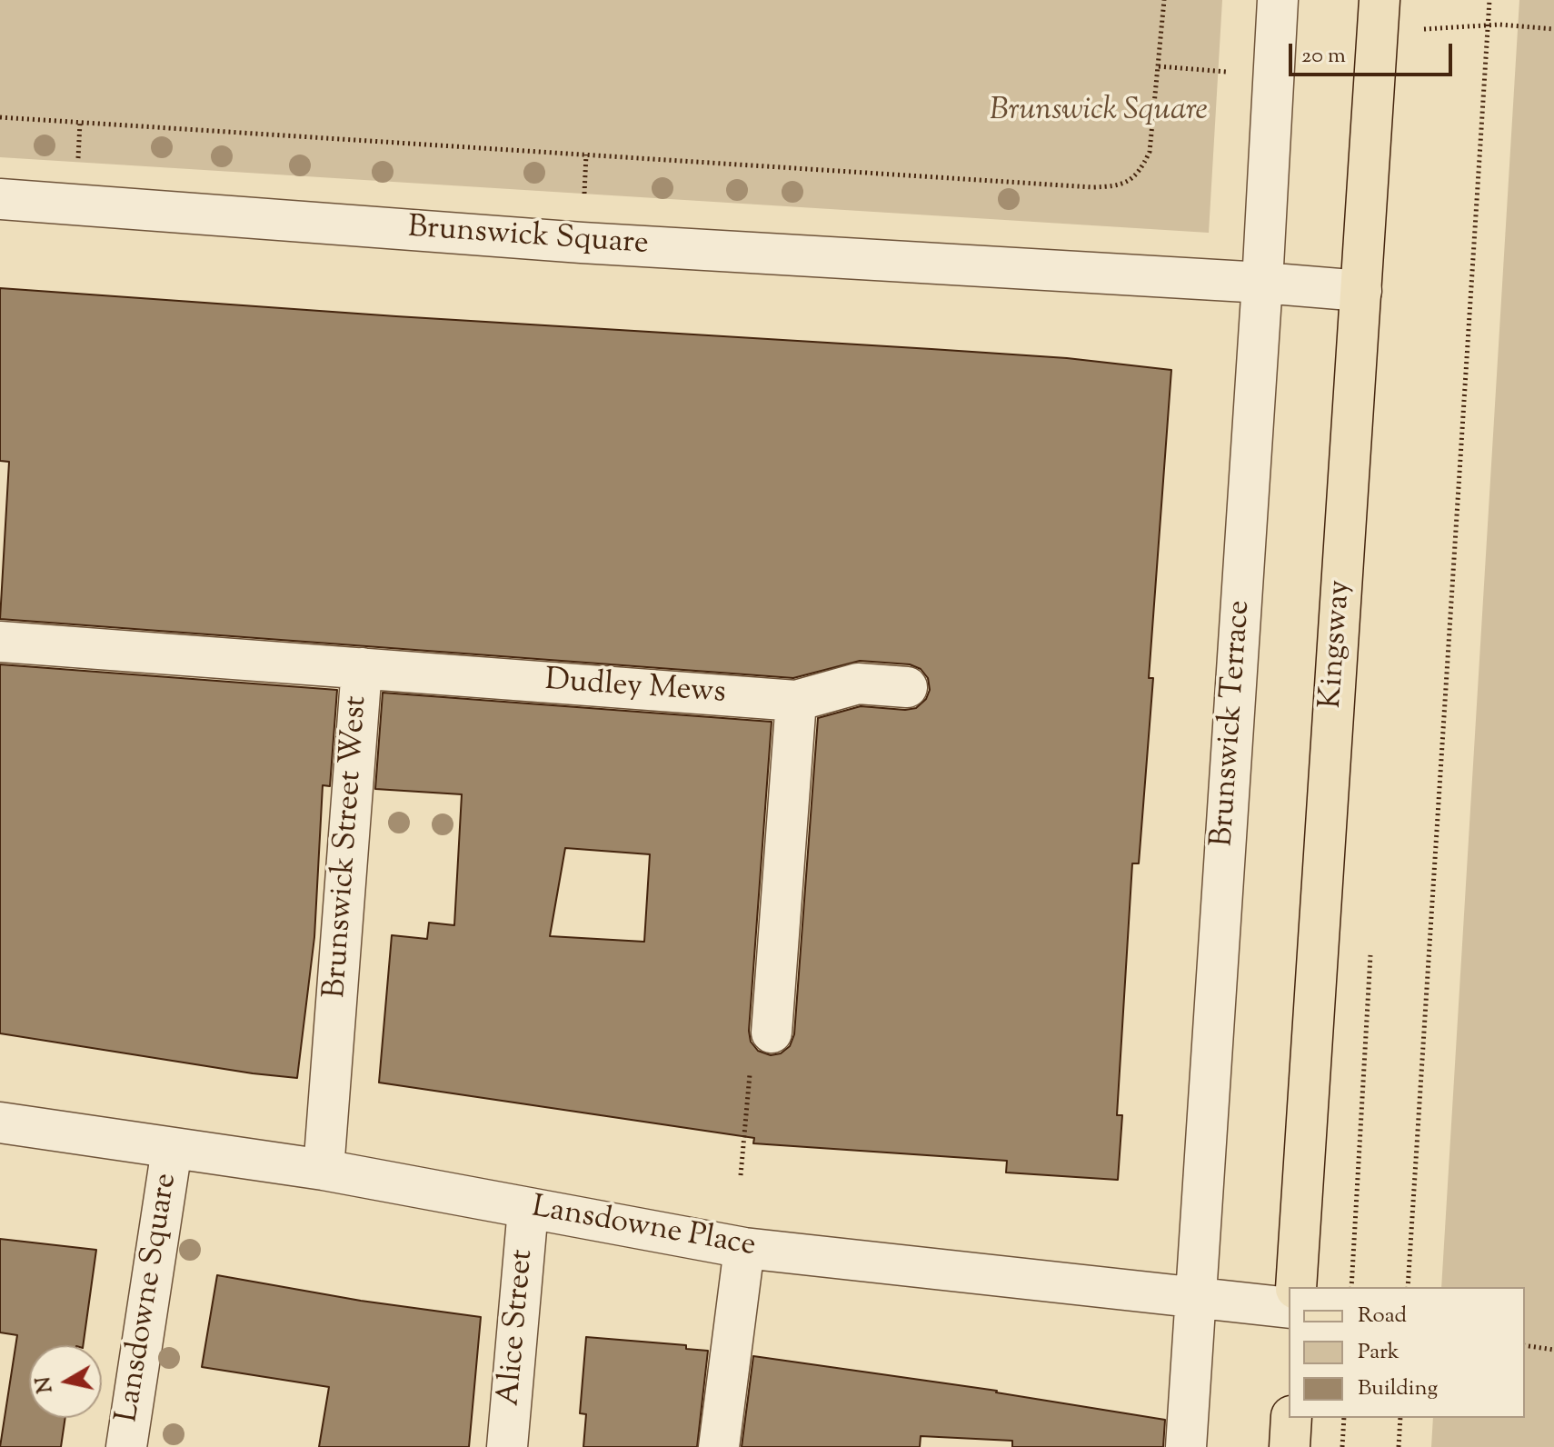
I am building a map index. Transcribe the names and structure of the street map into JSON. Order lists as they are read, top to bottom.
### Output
{
  "streets": {
    "main road": ["Kingsway"],
    "street": [
      "Brunswick Square",
      "Dudley Mews",
      "Brunswick Terrace",
      "Brunswick Street West",
      "Lansdowne Place",
      "Lansdowne Square",
      "Alice Street"
    ]
  },
  "crossings": [
    ["Brunswick Square", "Kingsway"],
    ["Brunswick Square", "Brunswick Terrace"],
    ["Dudley Mews", "Brunswick Street West"],
    ["Brunswick Terrace", "Lansdowne Place"],
    ["Brunswick Street West", "Lansdowne Place"],
    ["Lansdowne Place", "Lansdowne Square"],
    ["Lansdowne Place", "Alice Street"]
  ],
  "parks": ["Brunswick Square"],
  "legend": ["Road", "Park", "Building"],
  "scale_bar": "20 m",
  "north": "left"
}
